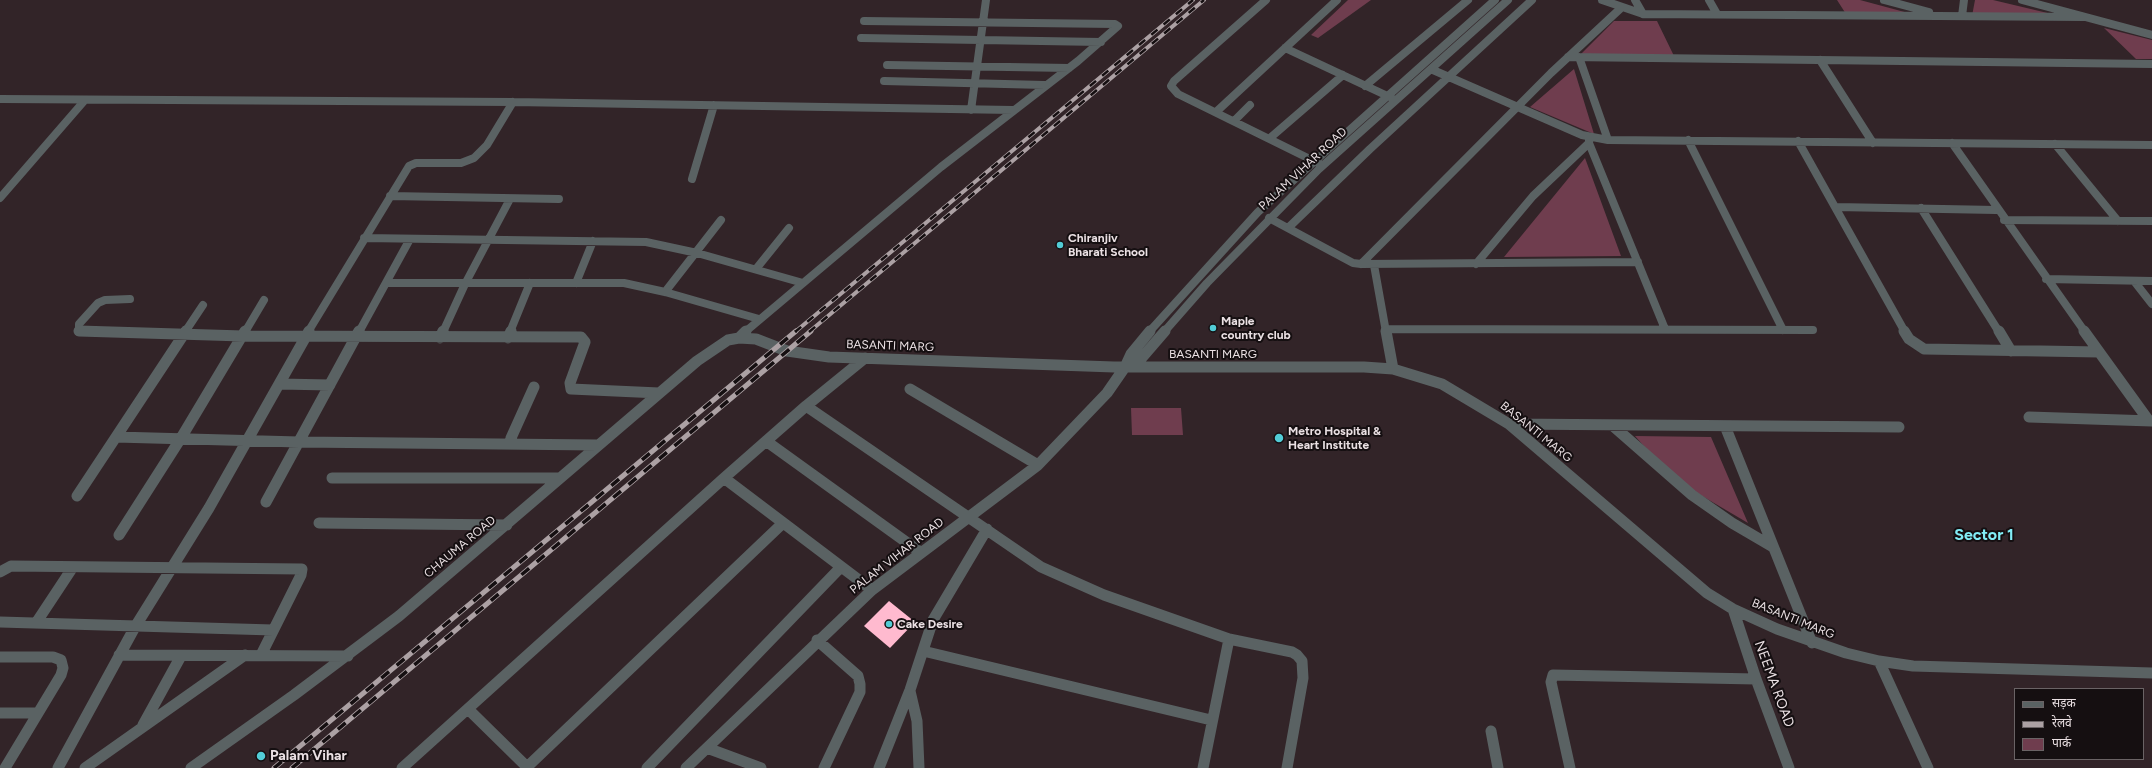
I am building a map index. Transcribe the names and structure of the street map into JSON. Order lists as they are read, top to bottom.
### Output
{
  "streets": {
    "street": [
      "PALAM VIHAR ROAD",
      "BASANTI MARG",
      "CHAUMA ROAD",
      "NEEMA ROAD"
    ]
  },
  "crossings": [
    ["PALAM VIHAR ROAD", "BASANTI MARG"],
    ["BASANTI MARG", "CHAUMA ROAD"],
    ["BASANTI MARG", "NEEMA ROAD"]
  ],
  "districts": ["Sector 1"],
  "places": [
    "Chiranjiv Bharati School",
    "Maple country club",
    "Metro Hospital & Heart Institute",
    "Cake Desire",
    "Palam Vihar"
  ],
  "legend": ["सड़क", "रेलवे", "पार्क"]
}
